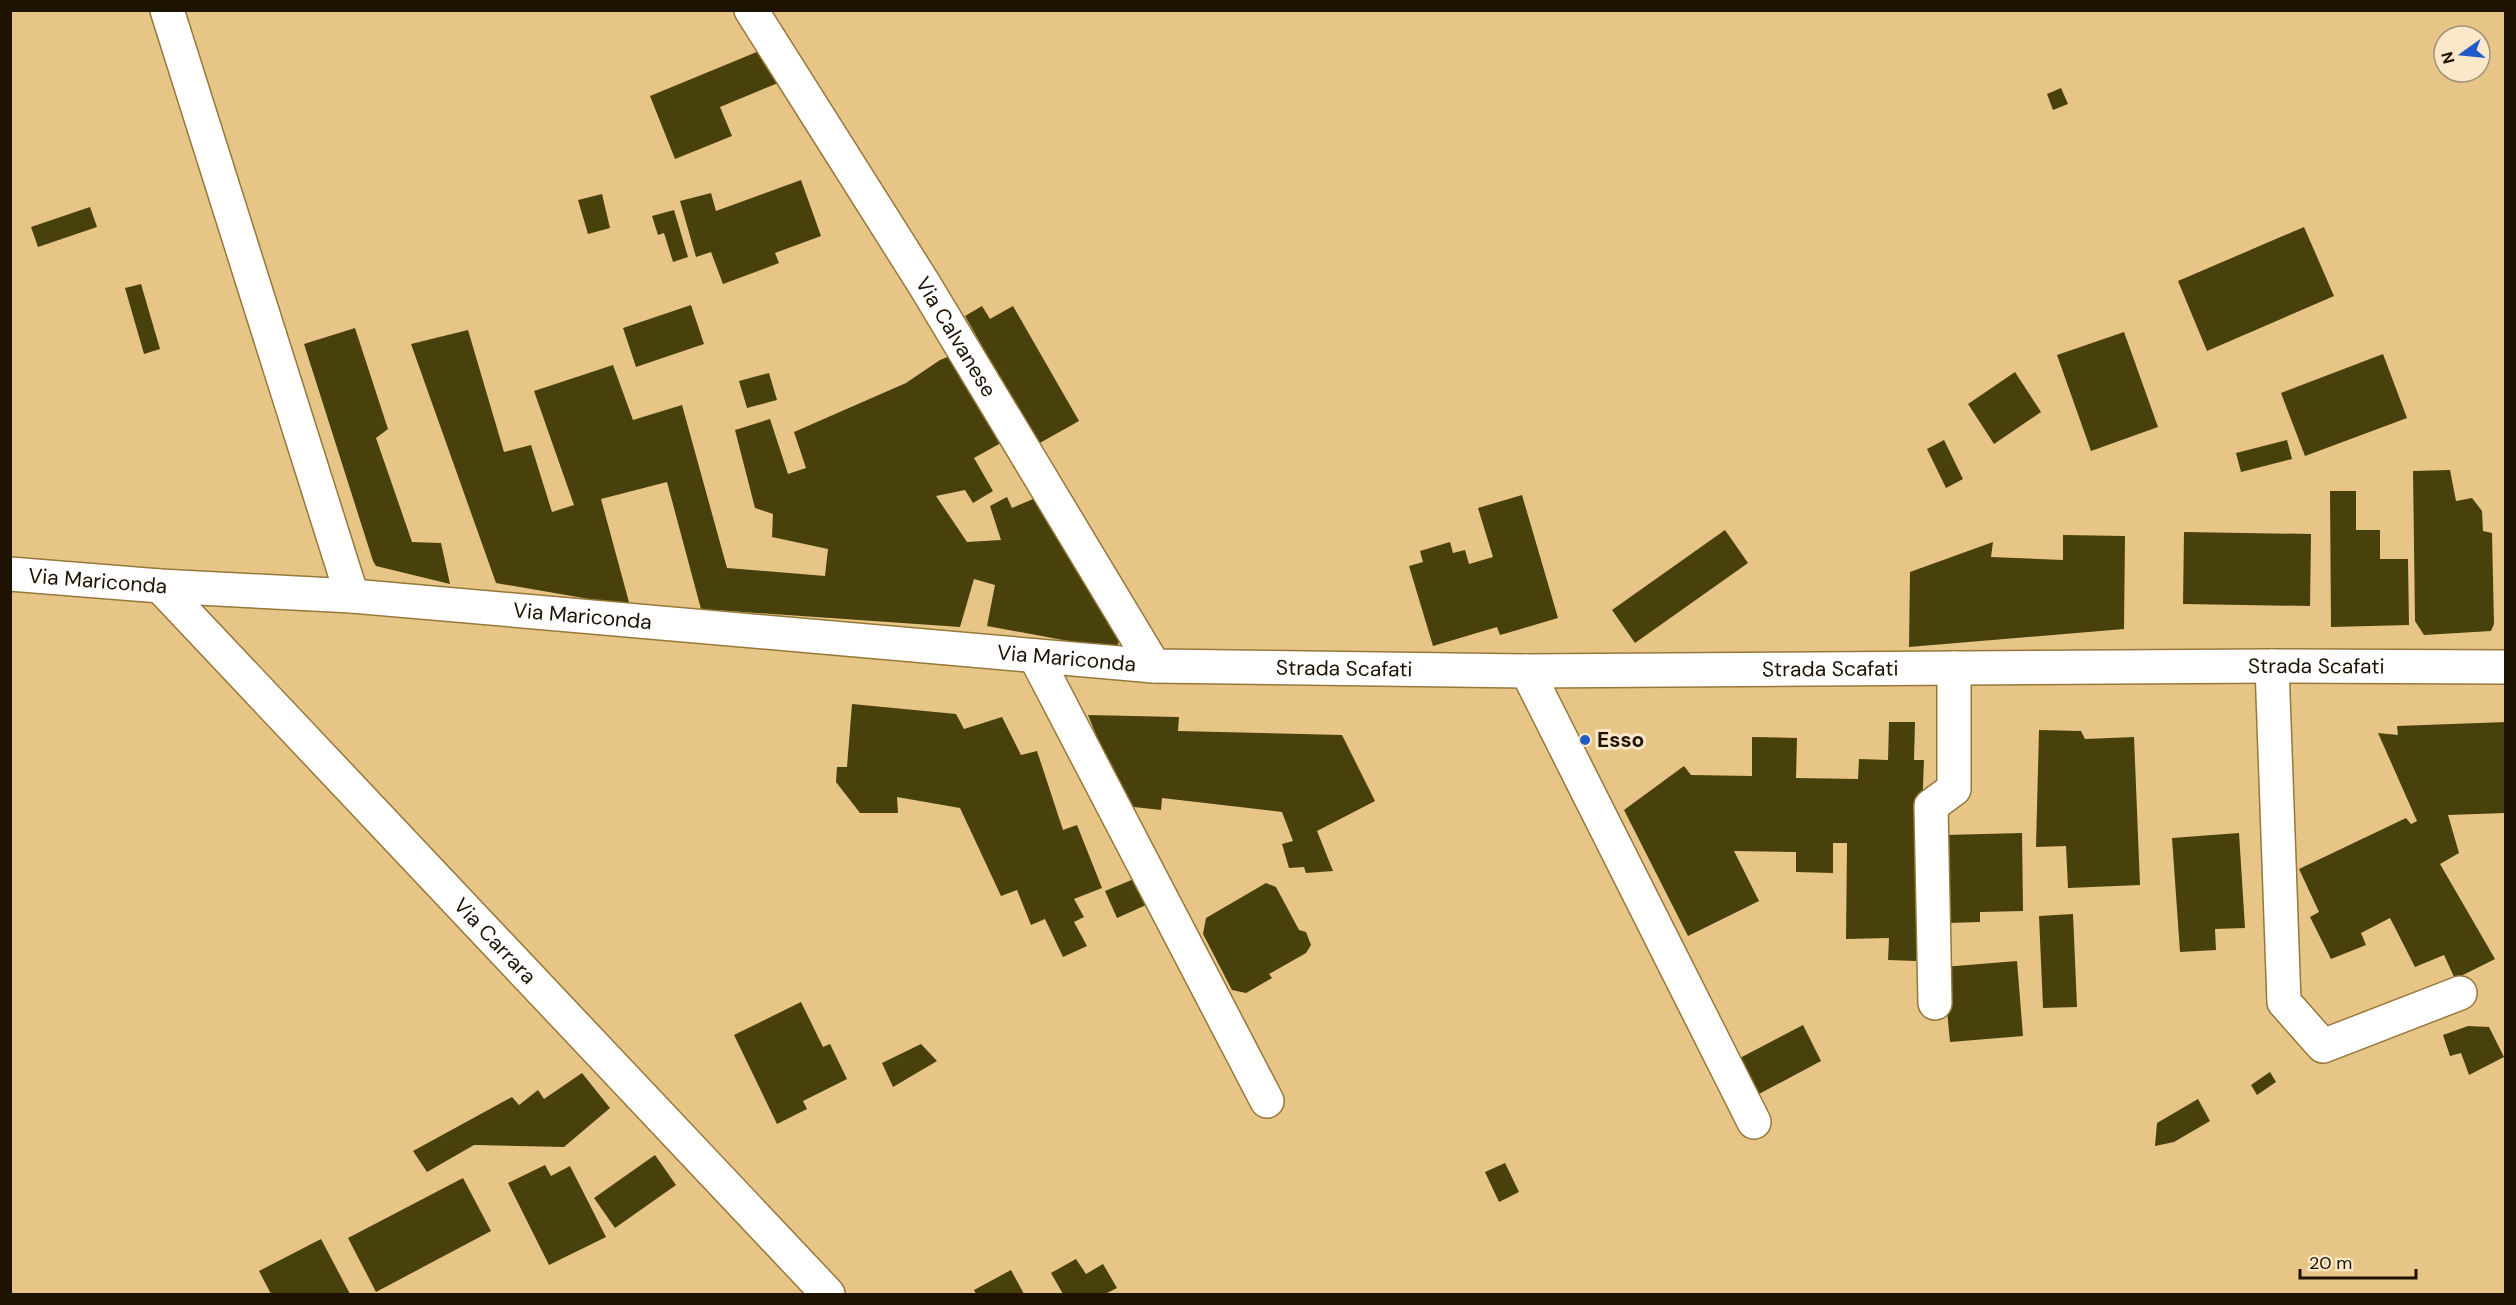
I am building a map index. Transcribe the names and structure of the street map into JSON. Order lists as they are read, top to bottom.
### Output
{
  "streets": {
    "street": [
      "Via Calvanese",
      "Via Mariconda",
      "Strada Scafati",
      "Via Carrara"
    ]
  },
  "crossings": [
    ["Via Calvanese", "Via Mariconda"],
    ["Via Calvanese", "Strada Scafati"],
    ["Via Mariconda", "Strada Scafati"],
    ["Via Mariconda", "Via Carrara"]
  ],
  "places": ["Esso"],
  "scale_bar": "20 m",
  "north": "left"
}
